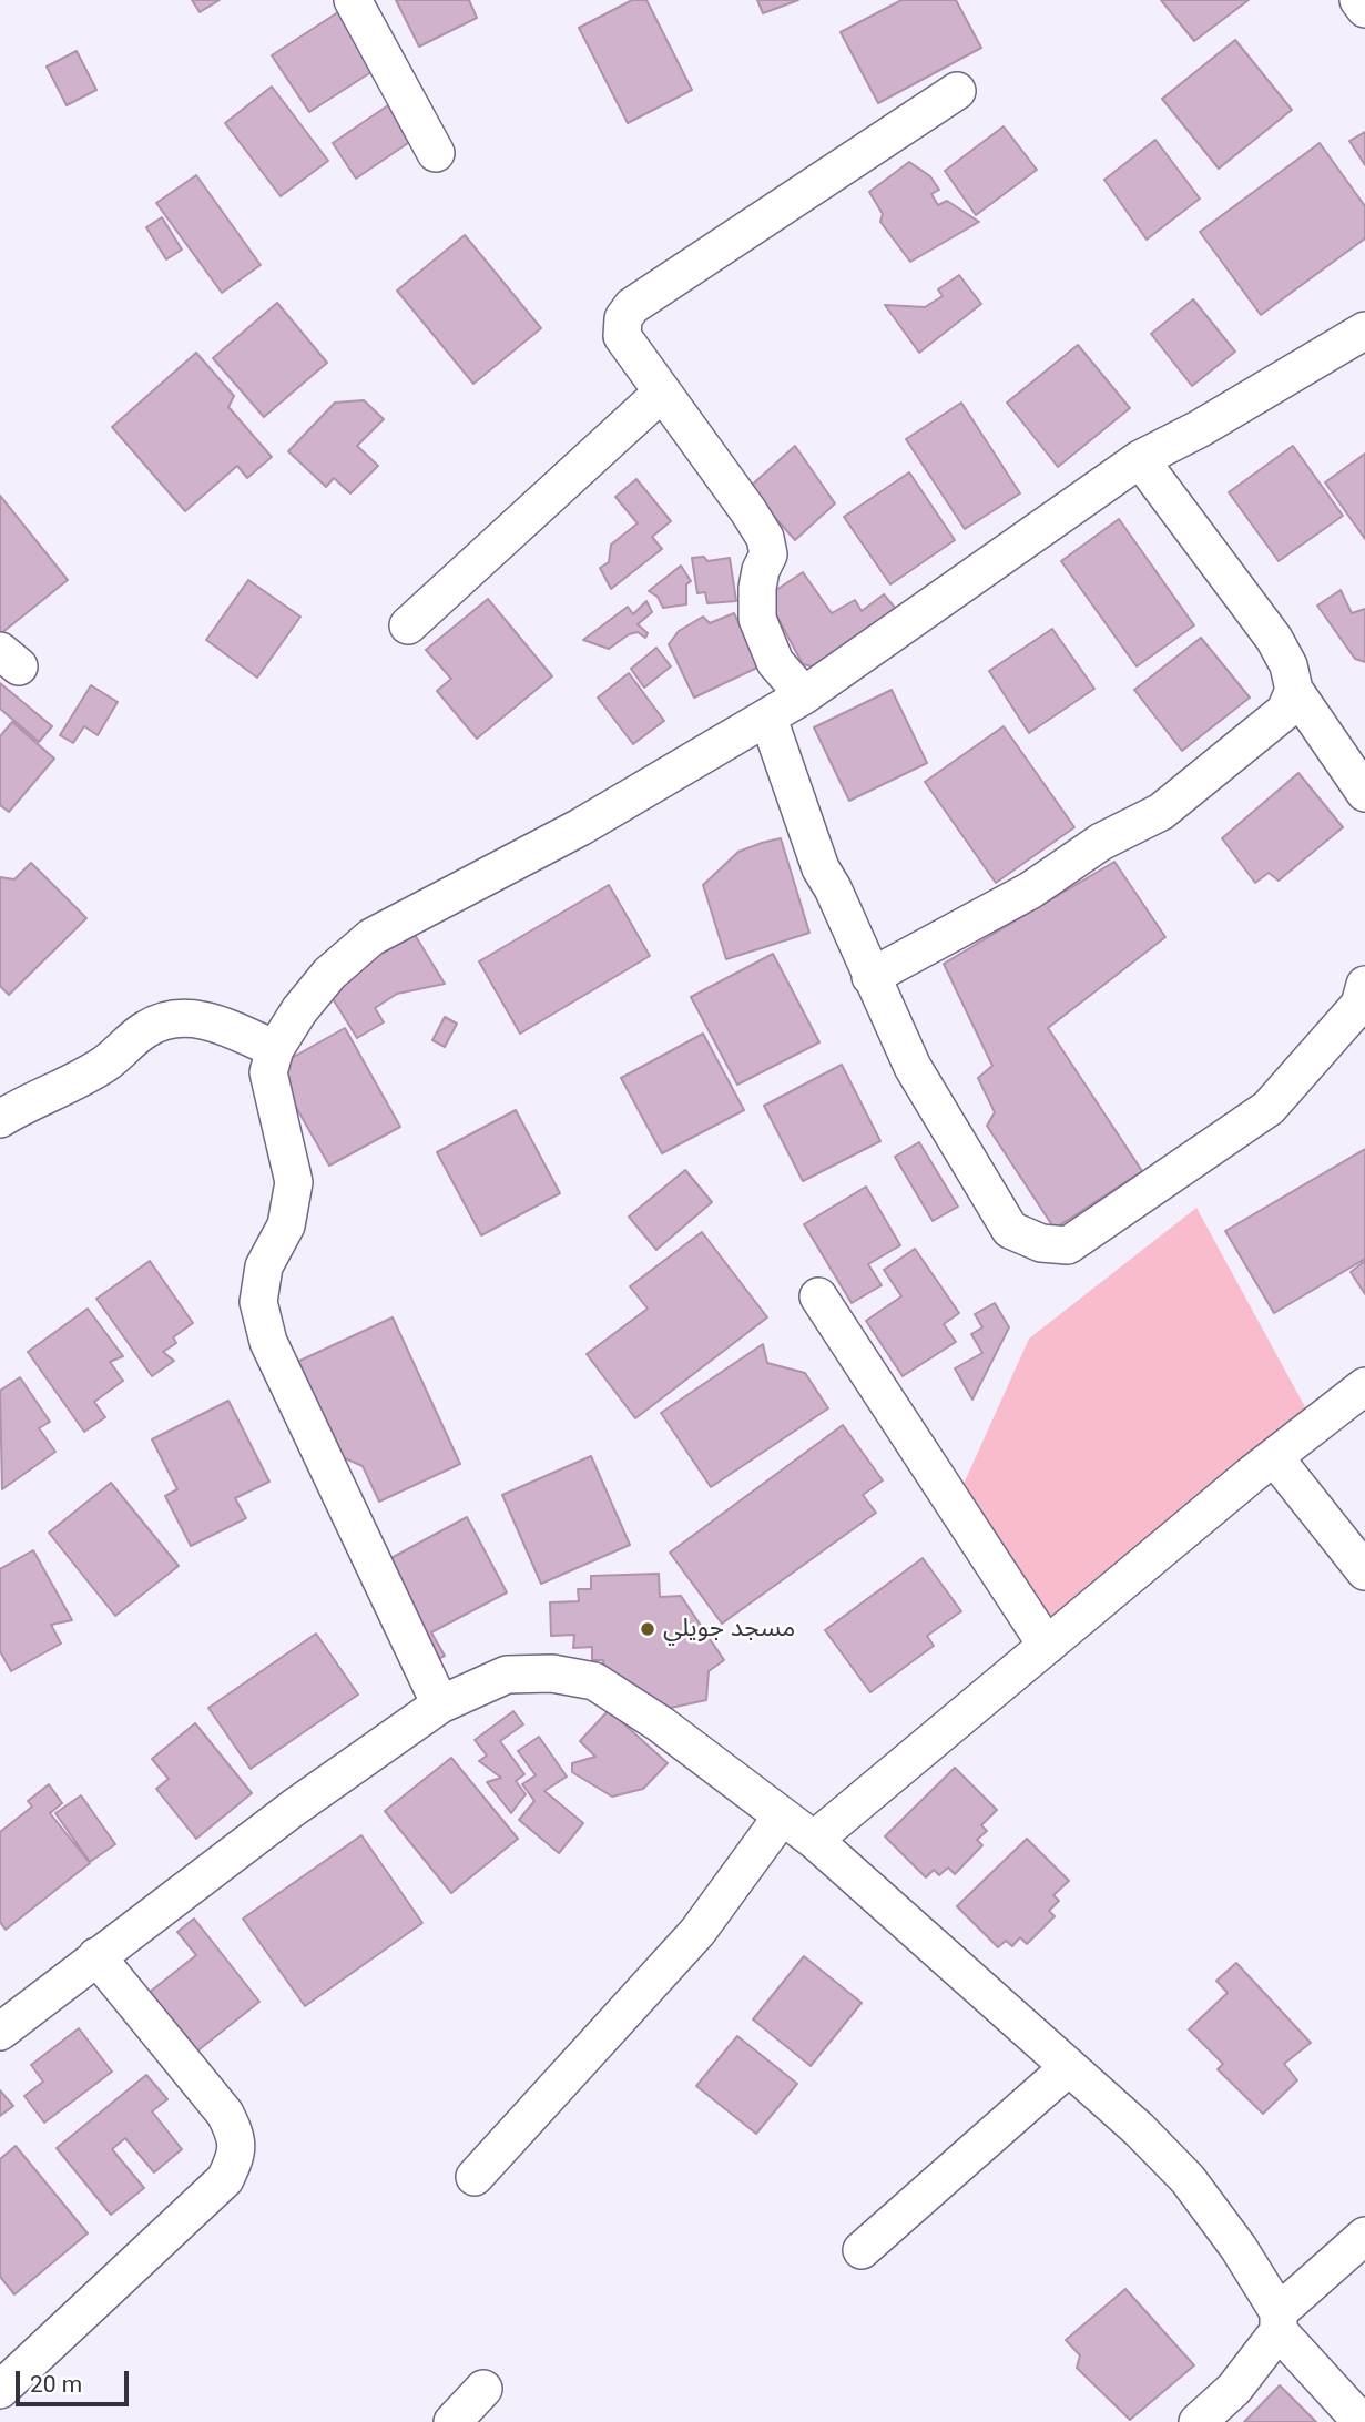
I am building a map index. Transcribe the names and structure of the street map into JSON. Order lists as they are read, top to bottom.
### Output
{
  "places": ["مسجد جويلي"],
  "scale_bar": "20 m"
}
